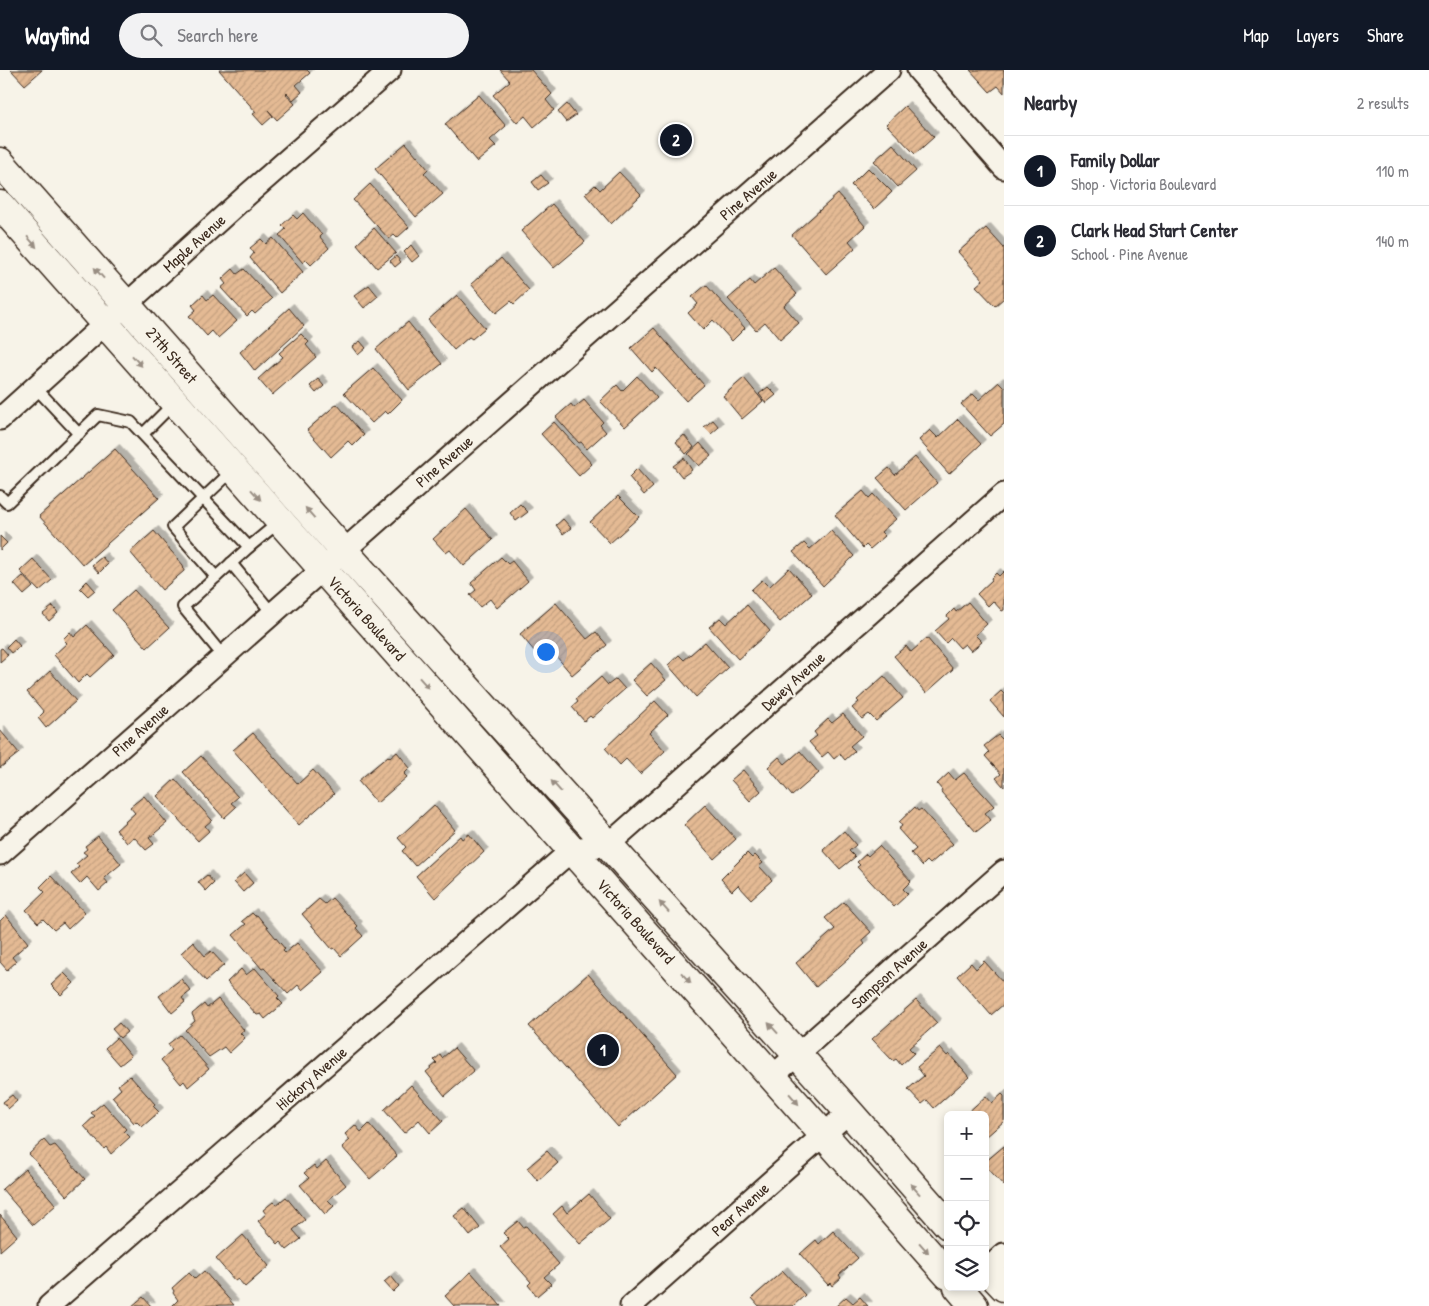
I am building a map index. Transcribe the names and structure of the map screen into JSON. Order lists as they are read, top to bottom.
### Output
{
  "streets": {
    "main road": ["27th Street", "Victoria Boulevard"],
    "street": [
      "Pine Avenue",
      "Maple Avenue",
      "Dewey Avenue",
      "Sampson Avenue",
      "Hickory Avenue",
      "Pear Avenue"
    ]
  },
  "crossings": [
    ["Pine Avenue", "27th Street"],
    ["Pine Avenue", "Victoria Boulevard"],
    ["Maple Avenue", "27th Street"],
    ["27th Street", "Victoria Boulevard"],
    ["Victoria Boulevard", "Dewey Avenue"],
    ["Victoria Boulevard", "Sampson Avenue"],
    ["Victoria Boulevard", "Hickory Avenue"],
    ["Victoria Boulevard", "Pear Avenue"]
  ],
  "page": {
    "header": "Wayfind",
    "search": "Search here",
    "nav": ["Map", "Layers", "Share"],
    "heading": ["Nearby", "2 results"],
    "pins": ["2", "1"],
    "list": [
      {
        "mark": "1",
        "name": "Family Dollar",
        "note": "Shop · Victoria Boulevard",
        "value": "110 m"
      },
      {
        "mark": "2",
        "name": "Clark Head Start Center",
        "note": "School · Pine Avenue",
        "value": "140 m"
      }
    ],
    "map_buttons": ["+", "−"]
  }
}
